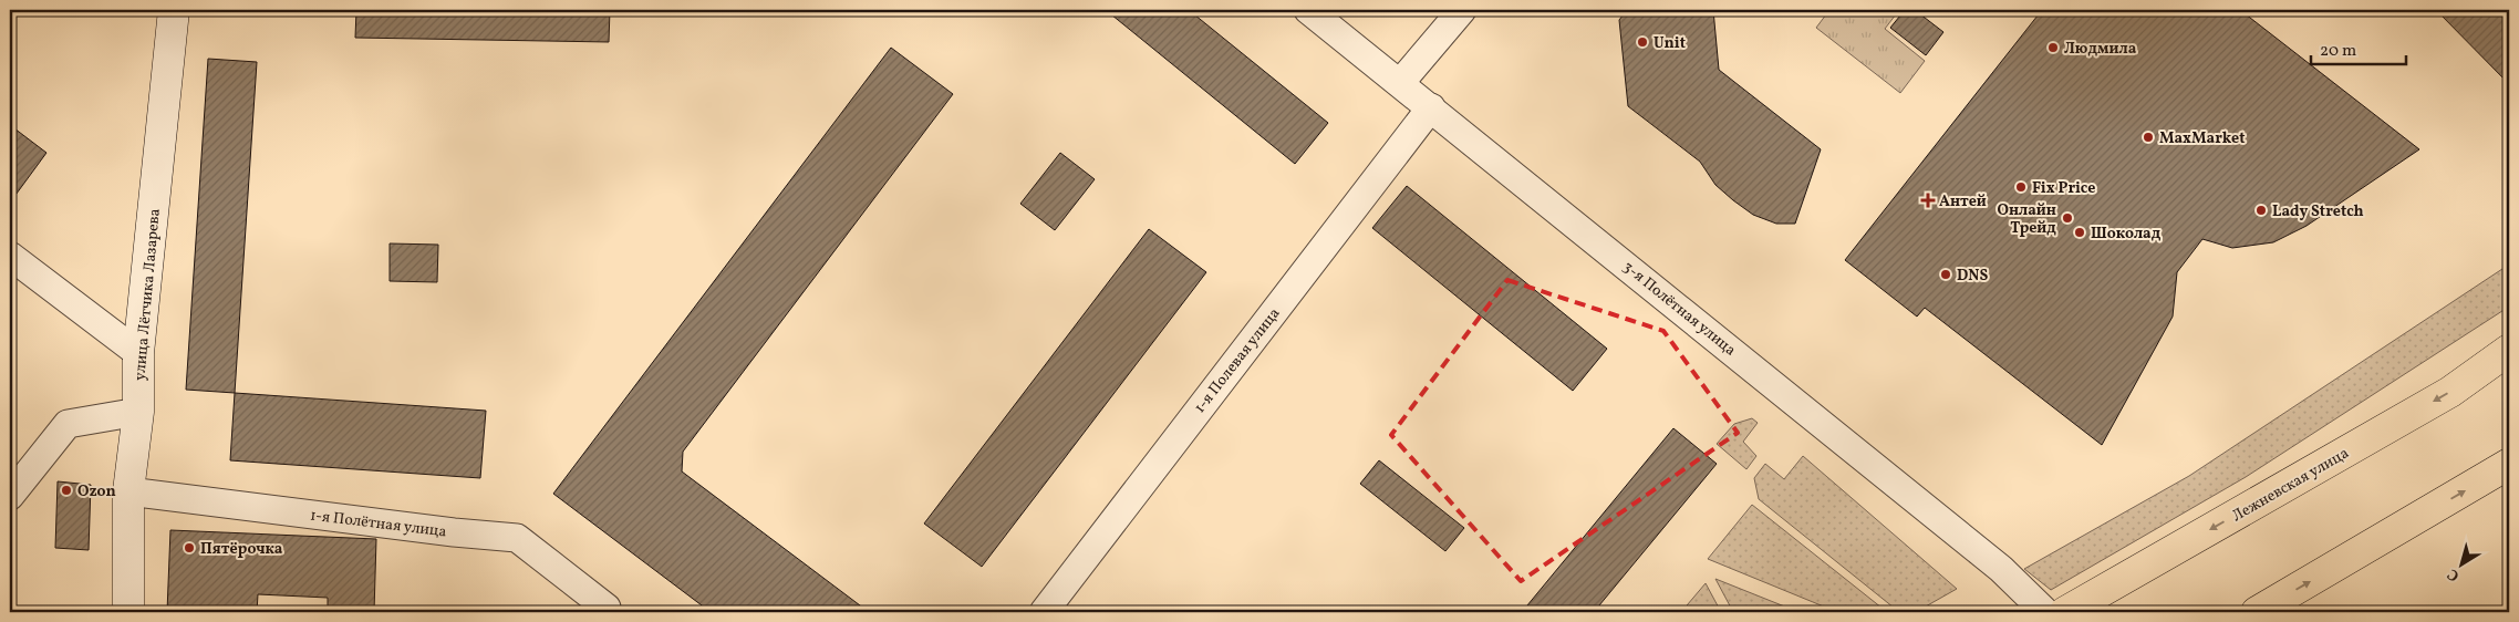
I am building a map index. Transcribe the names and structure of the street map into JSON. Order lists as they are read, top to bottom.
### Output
{
  "streets": {
    "highway": ["Лежневская улица"],
    "street": [
      "улица Лётчика Лазарева",
      "3-я Полётная улица",
      "1-я Полевая улица",
      "1-я Полётная улица"
    ]
  },
  "crossings": [
    ["улица Лётчика Лазарева", "1-я Полётная улица"],
    ["3-я Полётная улица", "1-я Полевая улица"]
  ],
  "places": {
    "other": [
      "Unit",
      "Людмила",
      "MaxMarket",
      "Fix Price",
      "Lady Stretch",
      "Онлайн Трейд",
      "Шоколад",
      "DNS",
      "Ozon",
      "Пятёрочка"
    ],
    "health": ["Антей"]
  },
  "scale_bar": "20 m",
  "north": "bottom left"
}
